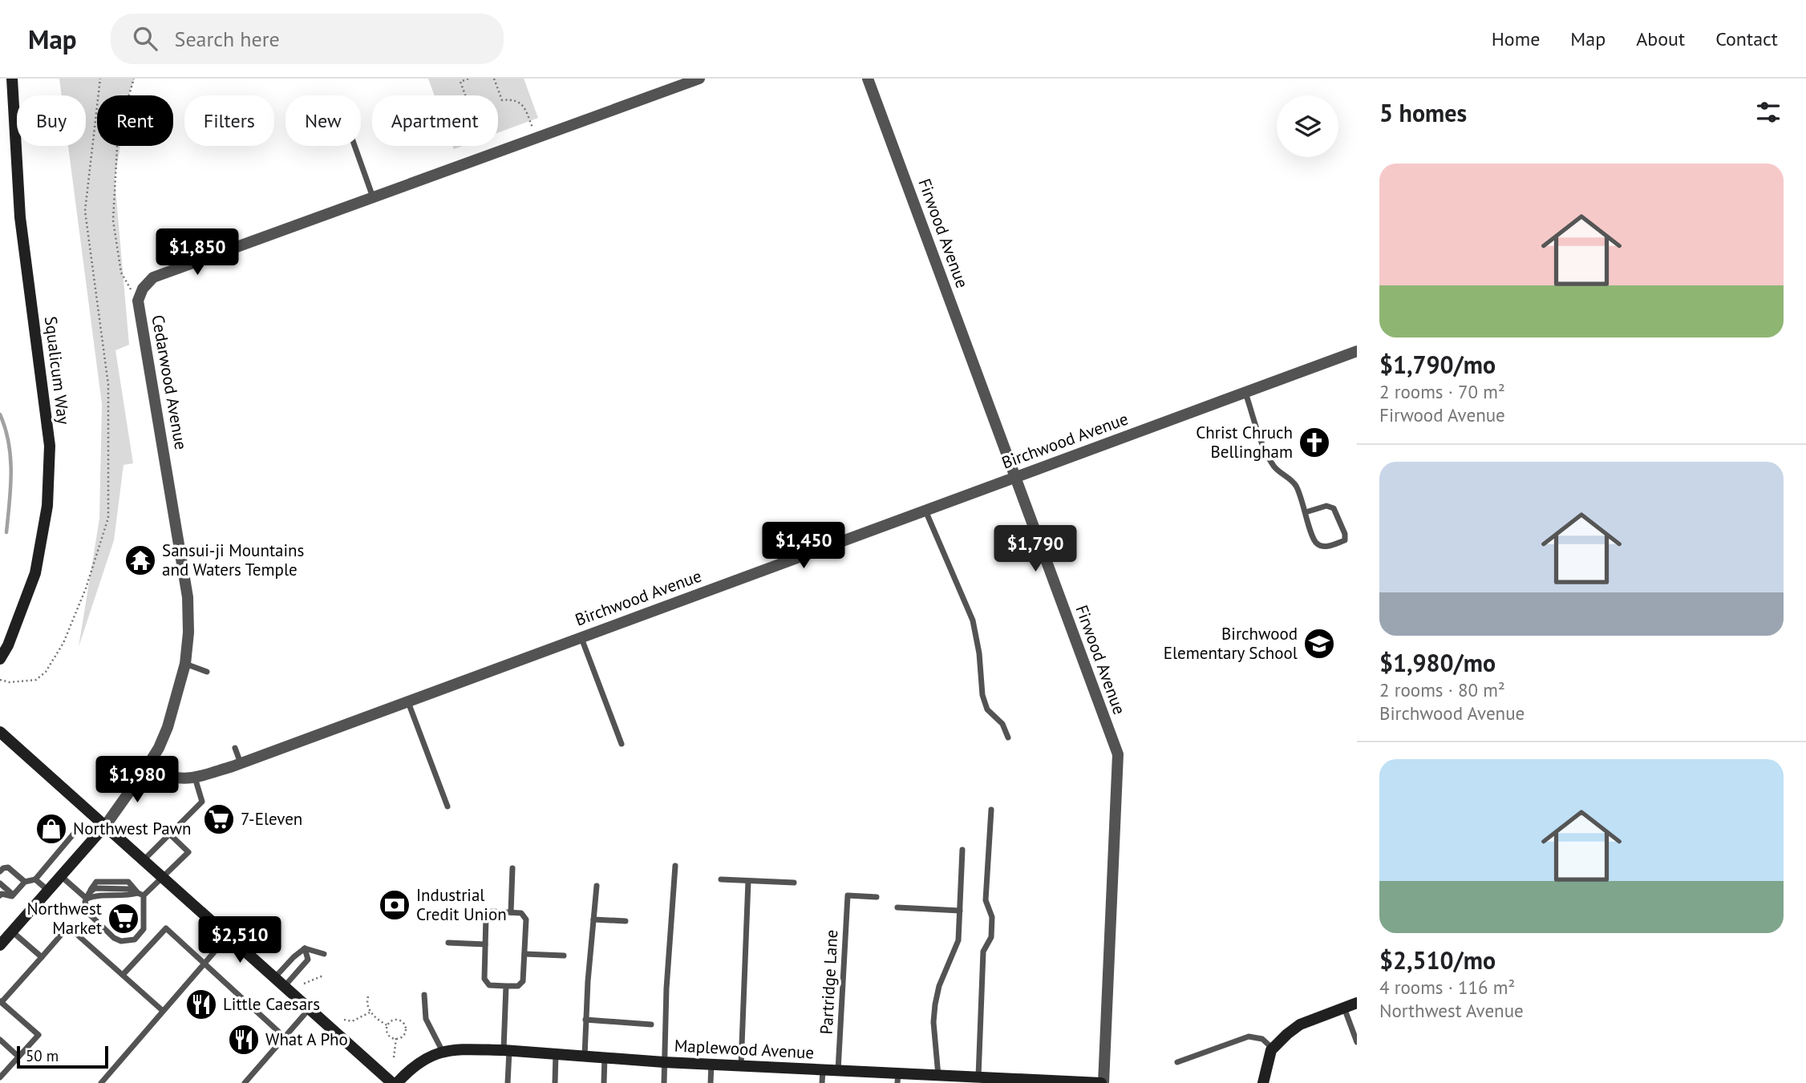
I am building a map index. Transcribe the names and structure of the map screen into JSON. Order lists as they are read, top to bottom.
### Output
{
  "streets": {
    "street": [
      "Firwood Avenue",
      "Squalicum Way",
      "Cedarwood Avenue",
      "Birchwood Avenue",
      "Maplewood Avenue"
    ],
    "lane": ["Partridge Lane"]
  },
  "crossings": [
    ["Firwood Avenue", "Birchwood Avenue"],
    ["Firwood Avenue", "Maplewood Avenue"],
    ["Cedarwood Avenue", "Birchwood Avenue"],
    ["Partridge Lane", "Maplewood Avenue"]
  ],
  "places": {
    "church": ["Christ Chruch Bellingham"],
    "temple": ["Sansui-ji Mountains and Waters Temple"],
    "school or university": ["Birchwood Elementary School"],
    "supermarket": ["7-Eleven", "Northwest Market"],
    "shop": ["Northwest Pawn"],
    "bank": ["Industrial Credit Union"],
    "restaurant": ["Little Caesars", "What A Pho"]
  },
  "scale_bar": "50 m",
  "page": {
    "header": "Map",
    "search": "Search here",
    "nav": [
      "Home",
      "Map",
      "About",
      "Contact"
    ],
    "heading": "5 homes",
    "chip": [
      "Buy",
      "Rent",
      "Filters",
      "New",
      "Apartment"
    ],
    "list": [
      {
        "name": "$1,790/mo",
        "note": "2 rooms · 70 m² · Firwood Avenue"
      },
      {
        "name": "$1,980/mo",
        "note": "2 rooms · 80 m² · Birchwood Avenue"
      },
      {
        "name": "$2,510/mo",
        "note": "4 rooms · 116 m² · Northwest Avenue"
      }
    ],
    "price": [
      "$1,850",
      "$1,450",
      "$1,790",
      "$1,980",
      "$2,510"
    ],
    "scale": "50 m"
  }
}
